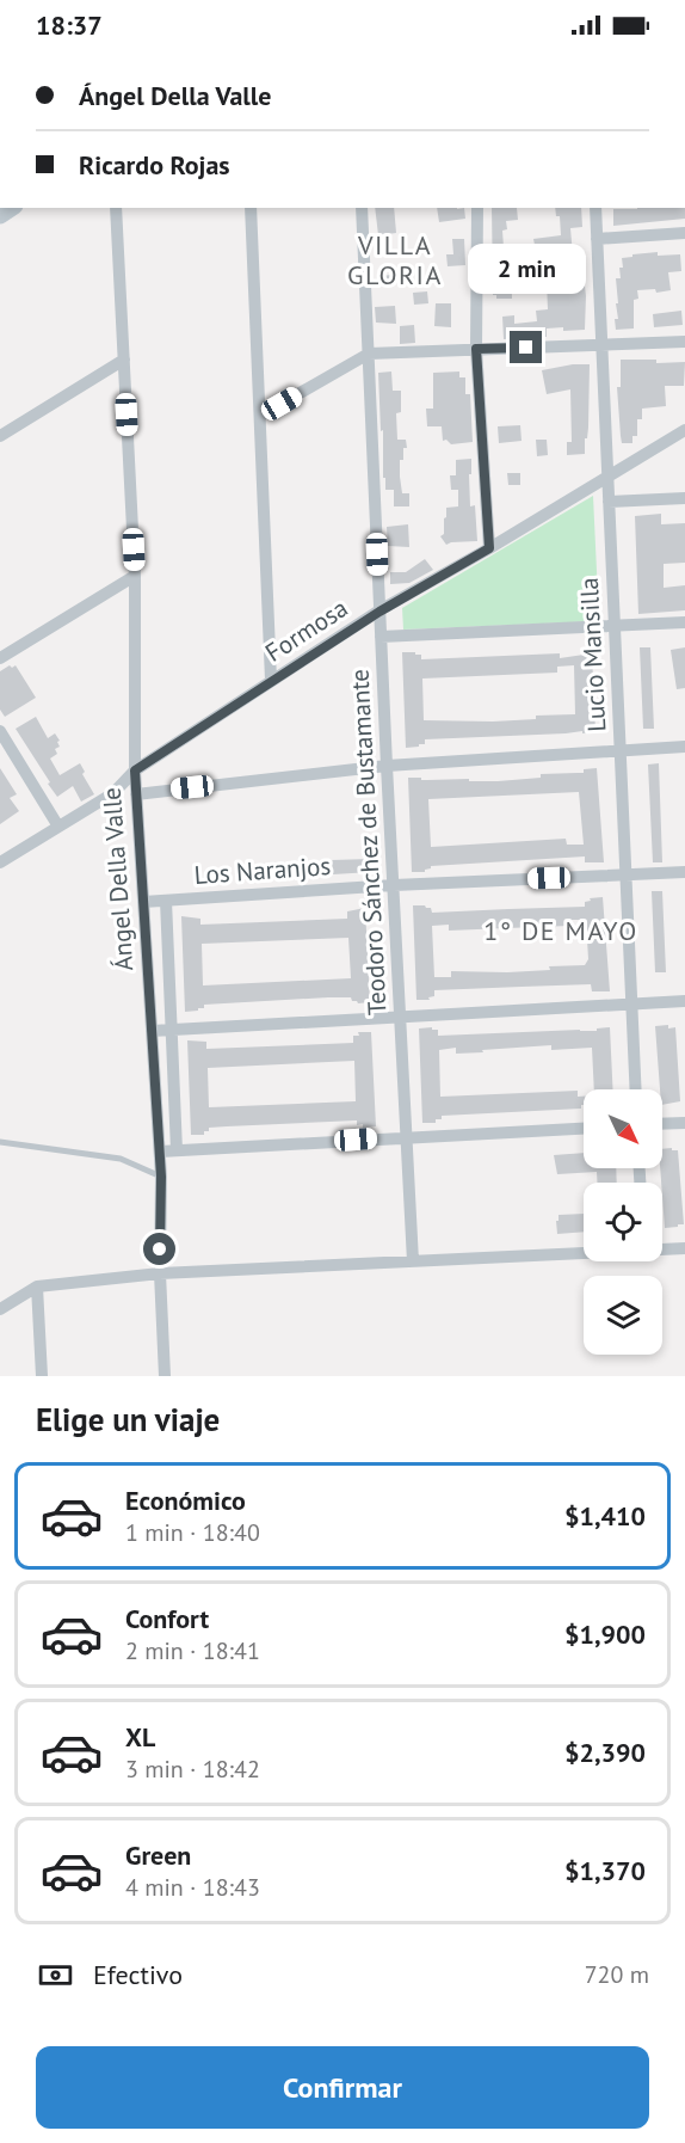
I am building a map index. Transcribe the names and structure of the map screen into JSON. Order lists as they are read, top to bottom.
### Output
{
  "streets": {
    "street": [
      "Formosa",
      "Lucio Mansilla",
      "Teodoro Sánchez de Bustamante",
      "Los Naranjos",
      "Ángel Della Valle"
    ]
  },
  "crossings": [
    ["Formosa", "Lucio Mansilla"],
    ["Formosa", "Teodoro Sánchez de Bustamante"],
    ["Formosa", "Ángel Della Valle"],
    ["Lucio Mansilla", "Los Naranjos"],
    ["Teodoro Sánchez de Bustamante", "Los Naranjos"],
    ["Los Naranjos", "Ángel Della Valle"]
  ],
  "districts": ["VILLA GLORIA", "1° DE MAYO"],
  "north": "bottom right",
  "page": {
    "status": "18:37",
    "banner": ["Ángel Della Valle", "Ricardo Rojas"],
    "bubble": "2 min",
    "heading": "Elige un viaje",
    "list": [
      {
        "name": "Económico",
        "note": "1 min · 18:40",
        "value": "$1,410"
      },
      {
        "name": "Confort",
        "note": "2 min · 18:41",
        "value": "$1,900"
      },
      {
        "name": "XL",
        "note": "3 min · 18:42",
        "value": "$2,390"
      },
      {
        "name": "Green",
        "note": "4 min · 18:43",
        "value": "$1,370"
      }
    ],
    "pay": ["Efectivo", "720 m"],
    "buttons": "Confirmar"
  }
}
